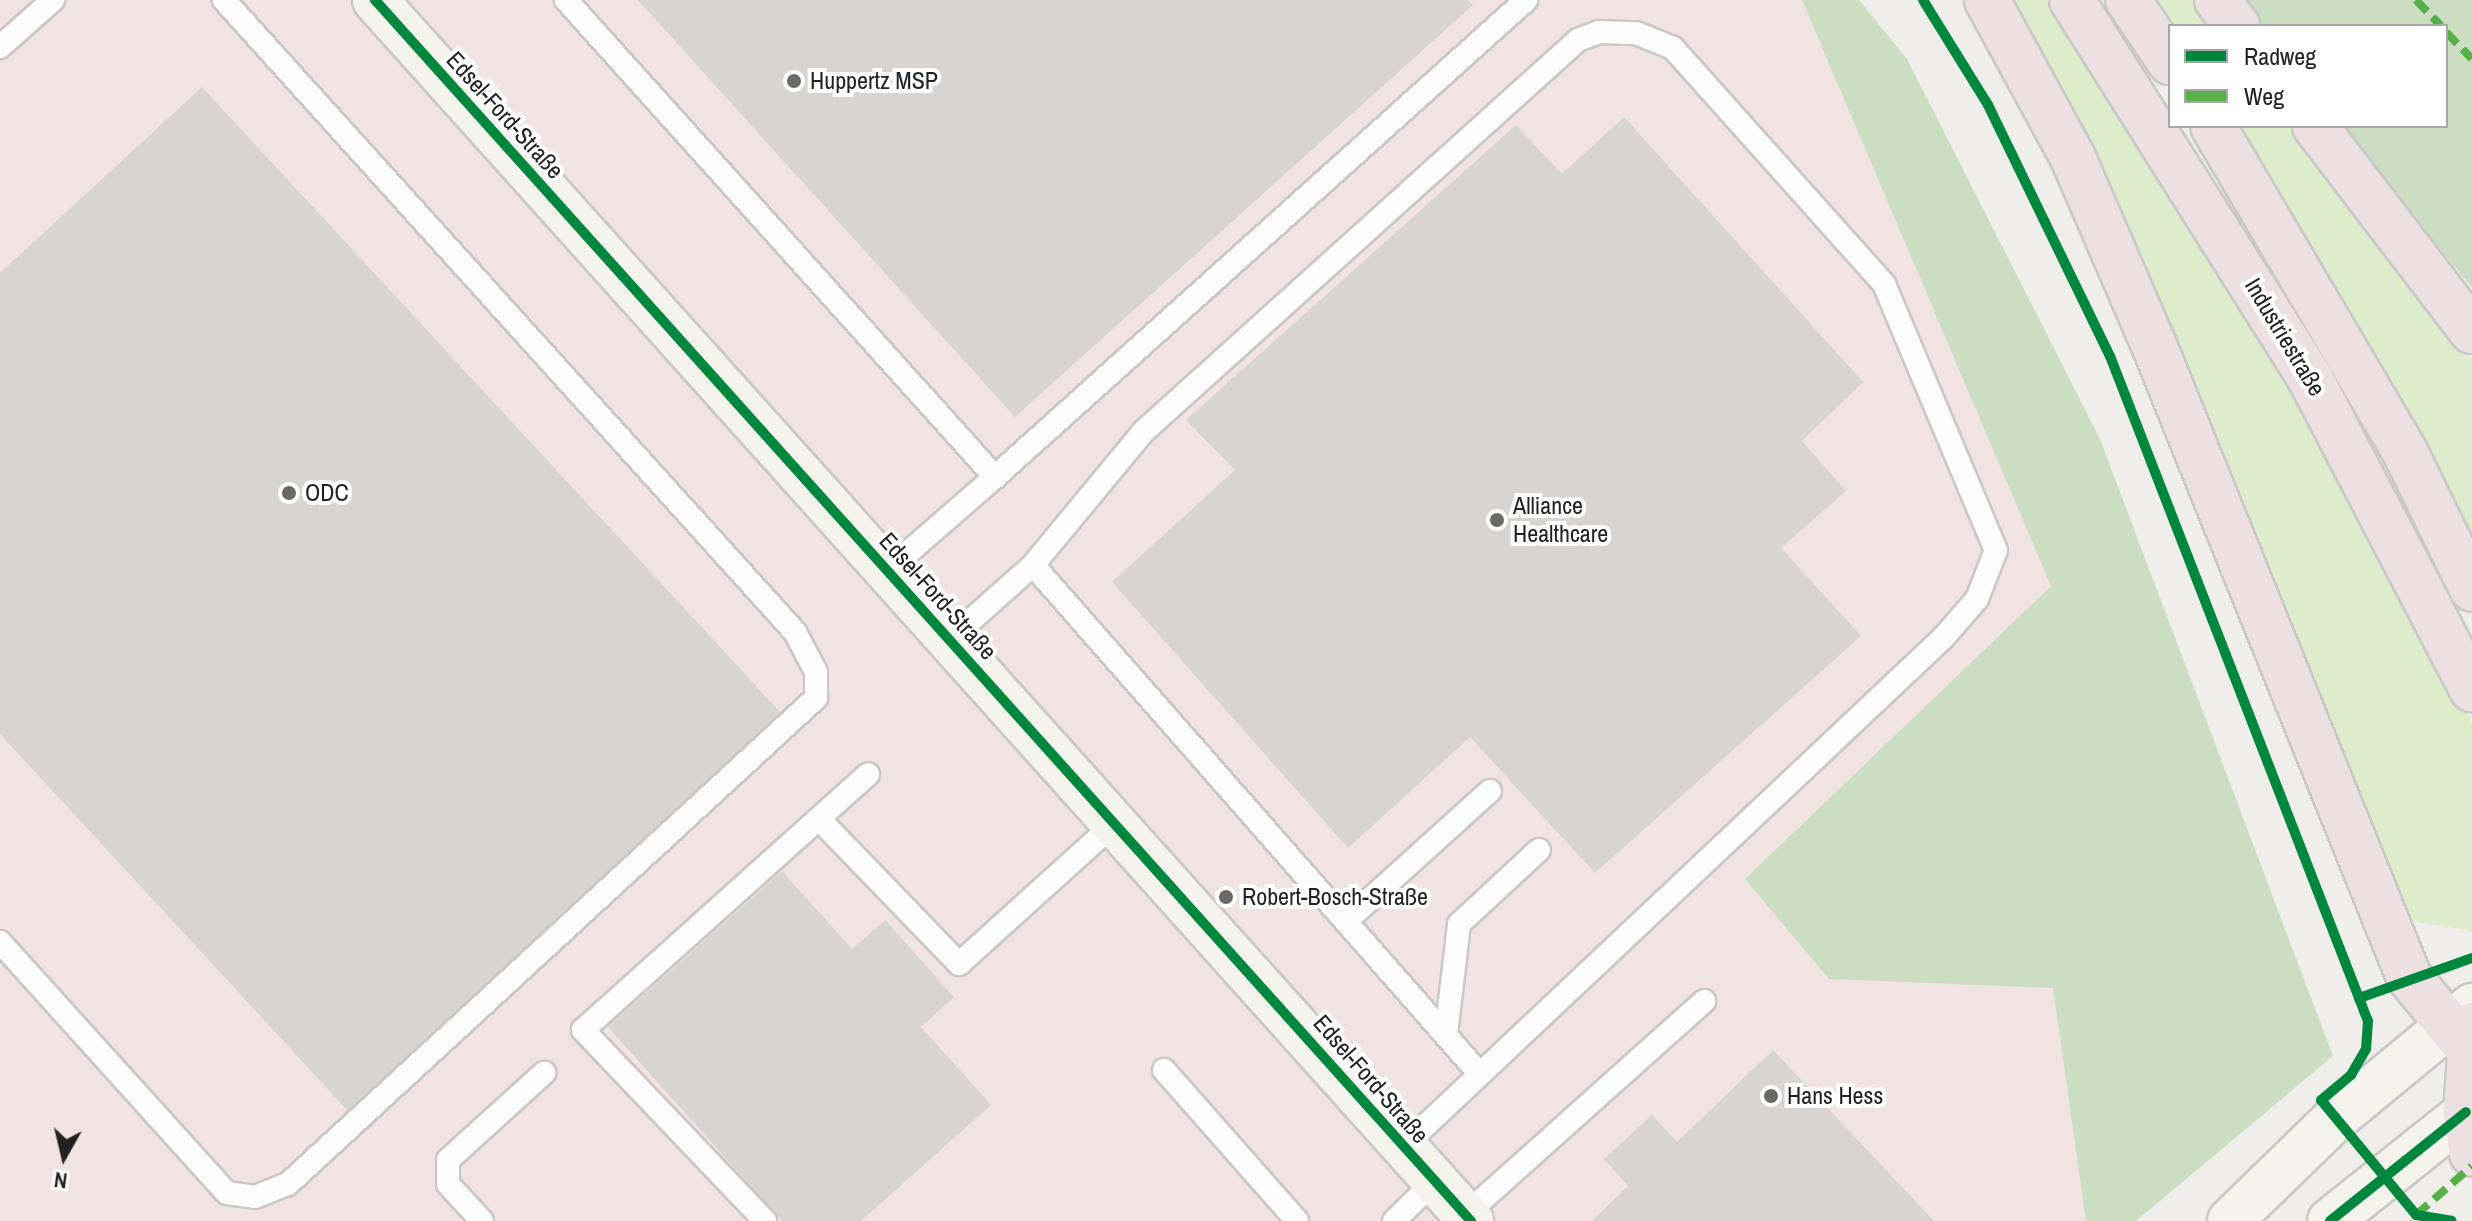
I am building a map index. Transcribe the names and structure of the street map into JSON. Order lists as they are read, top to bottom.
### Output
{
  "streets": {
    "highway": ["Industriestraße"],
    "street": ["Edsel-Ford-Straße"]
  },
  "places": [
    "Huppertz MSP",
    "ODC",
    "Alliance Healthcare",
    "Robert-Bosch-Straße",
    "Hans Hess"
  ],
  "legend": ["Radweg", "Weg"],
  "north": "bottom"
}
